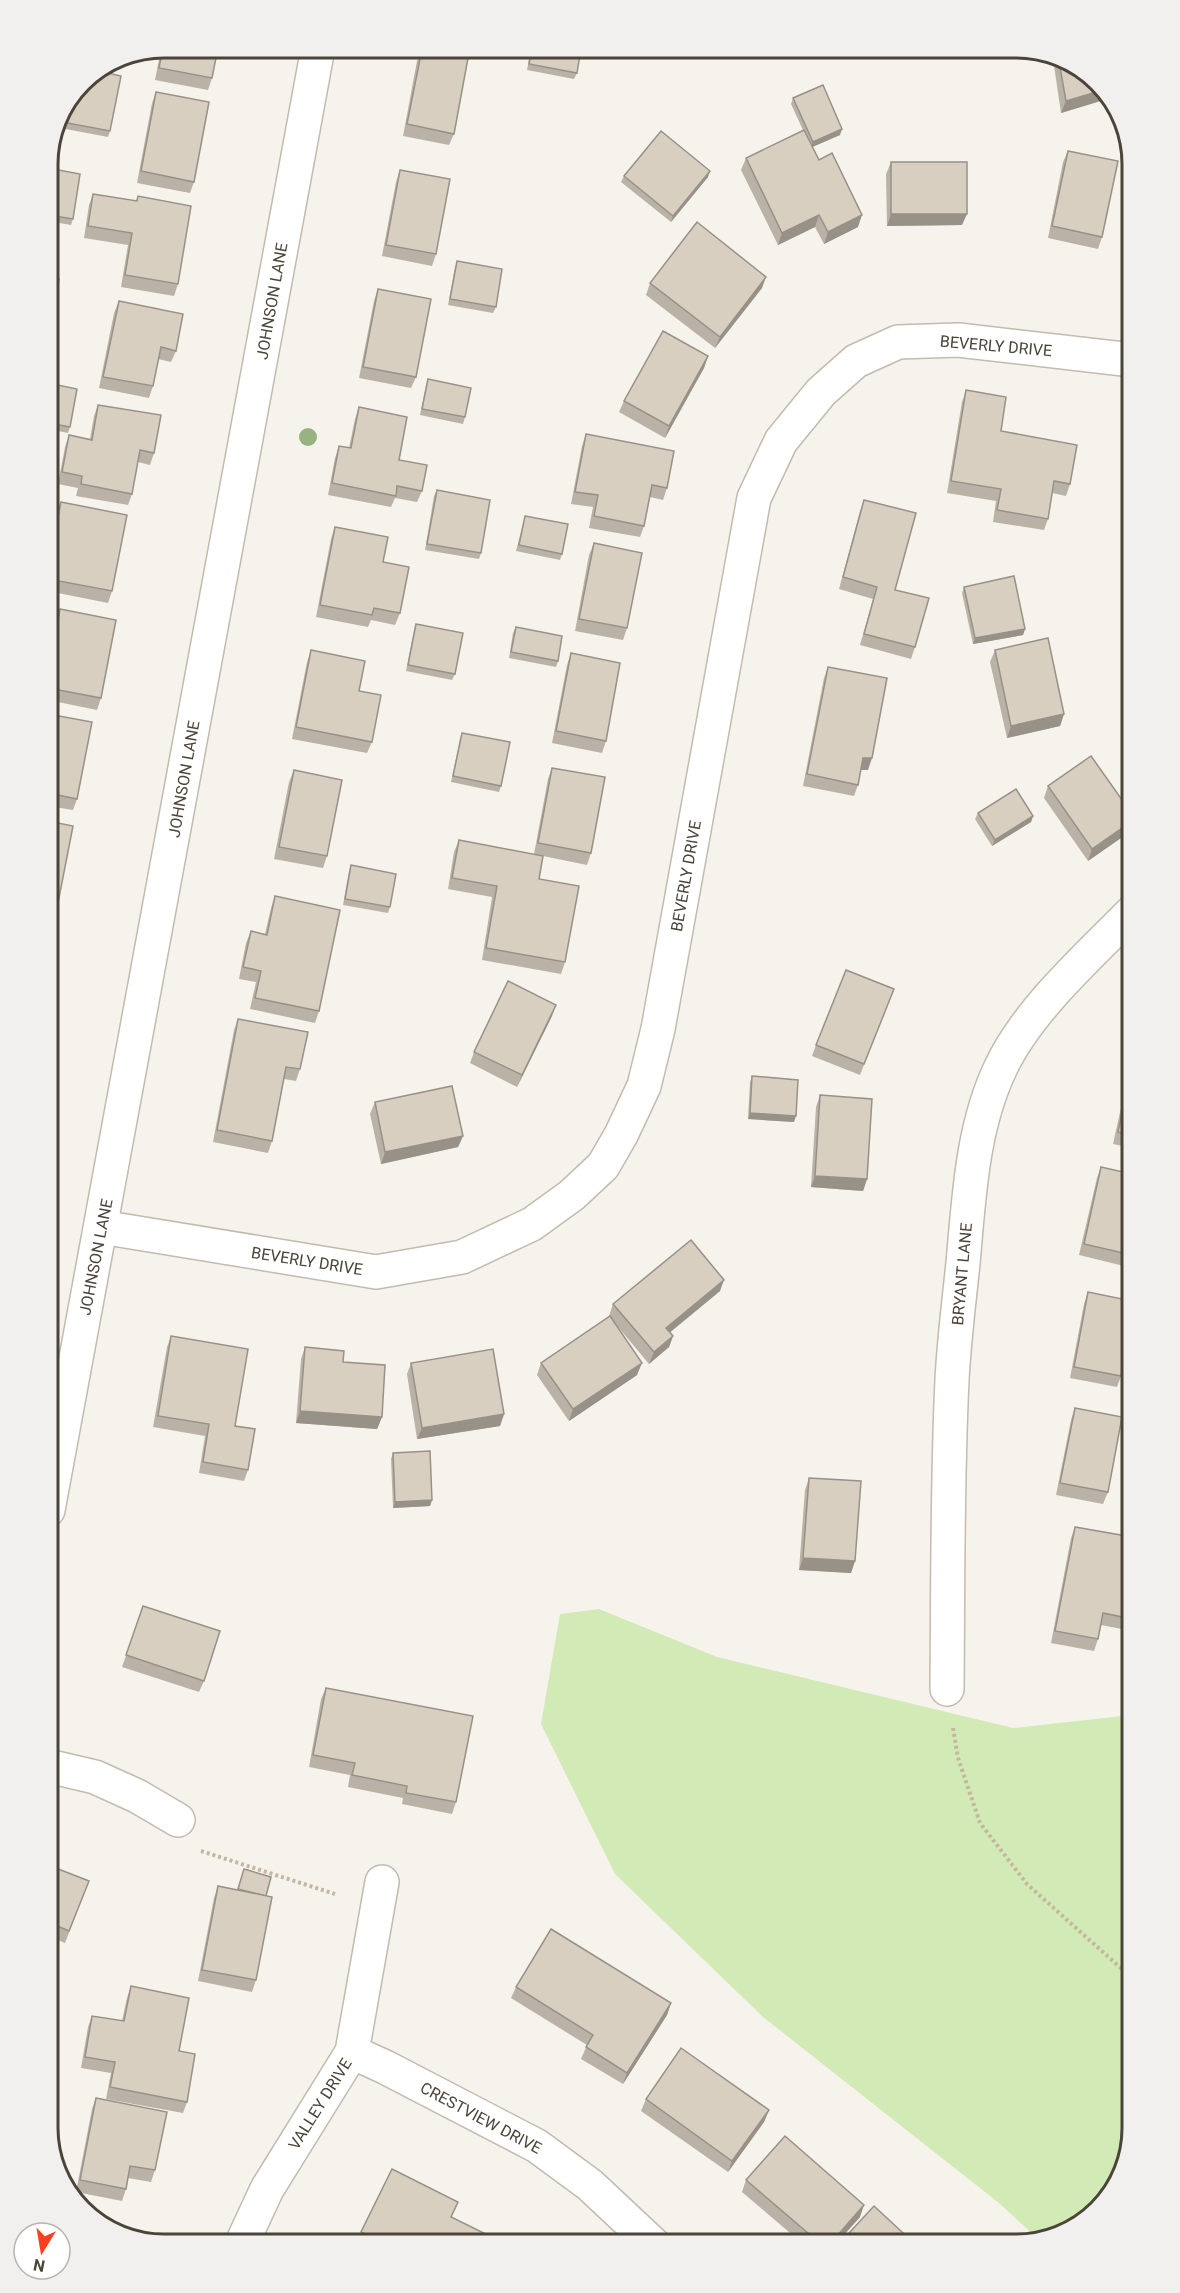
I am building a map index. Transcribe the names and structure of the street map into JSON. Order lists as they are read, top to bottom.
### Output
{
  "streets": {
    "street": [
      "JOHNSON LANE",
      "BEVERLY DRIVE",
      "BRYANT LANE",
      "VALLEY DRIVE",
      "CRESTVIEW DRIVE"
    ]
  },
  "crossings": [
    ["JOHNSON LANE", "BEVERLY DRIVE"],
    ["VALLEY DRIVE", "CRESTVIEW DRIVE"]
  ],
  "north": "bottom"
}
